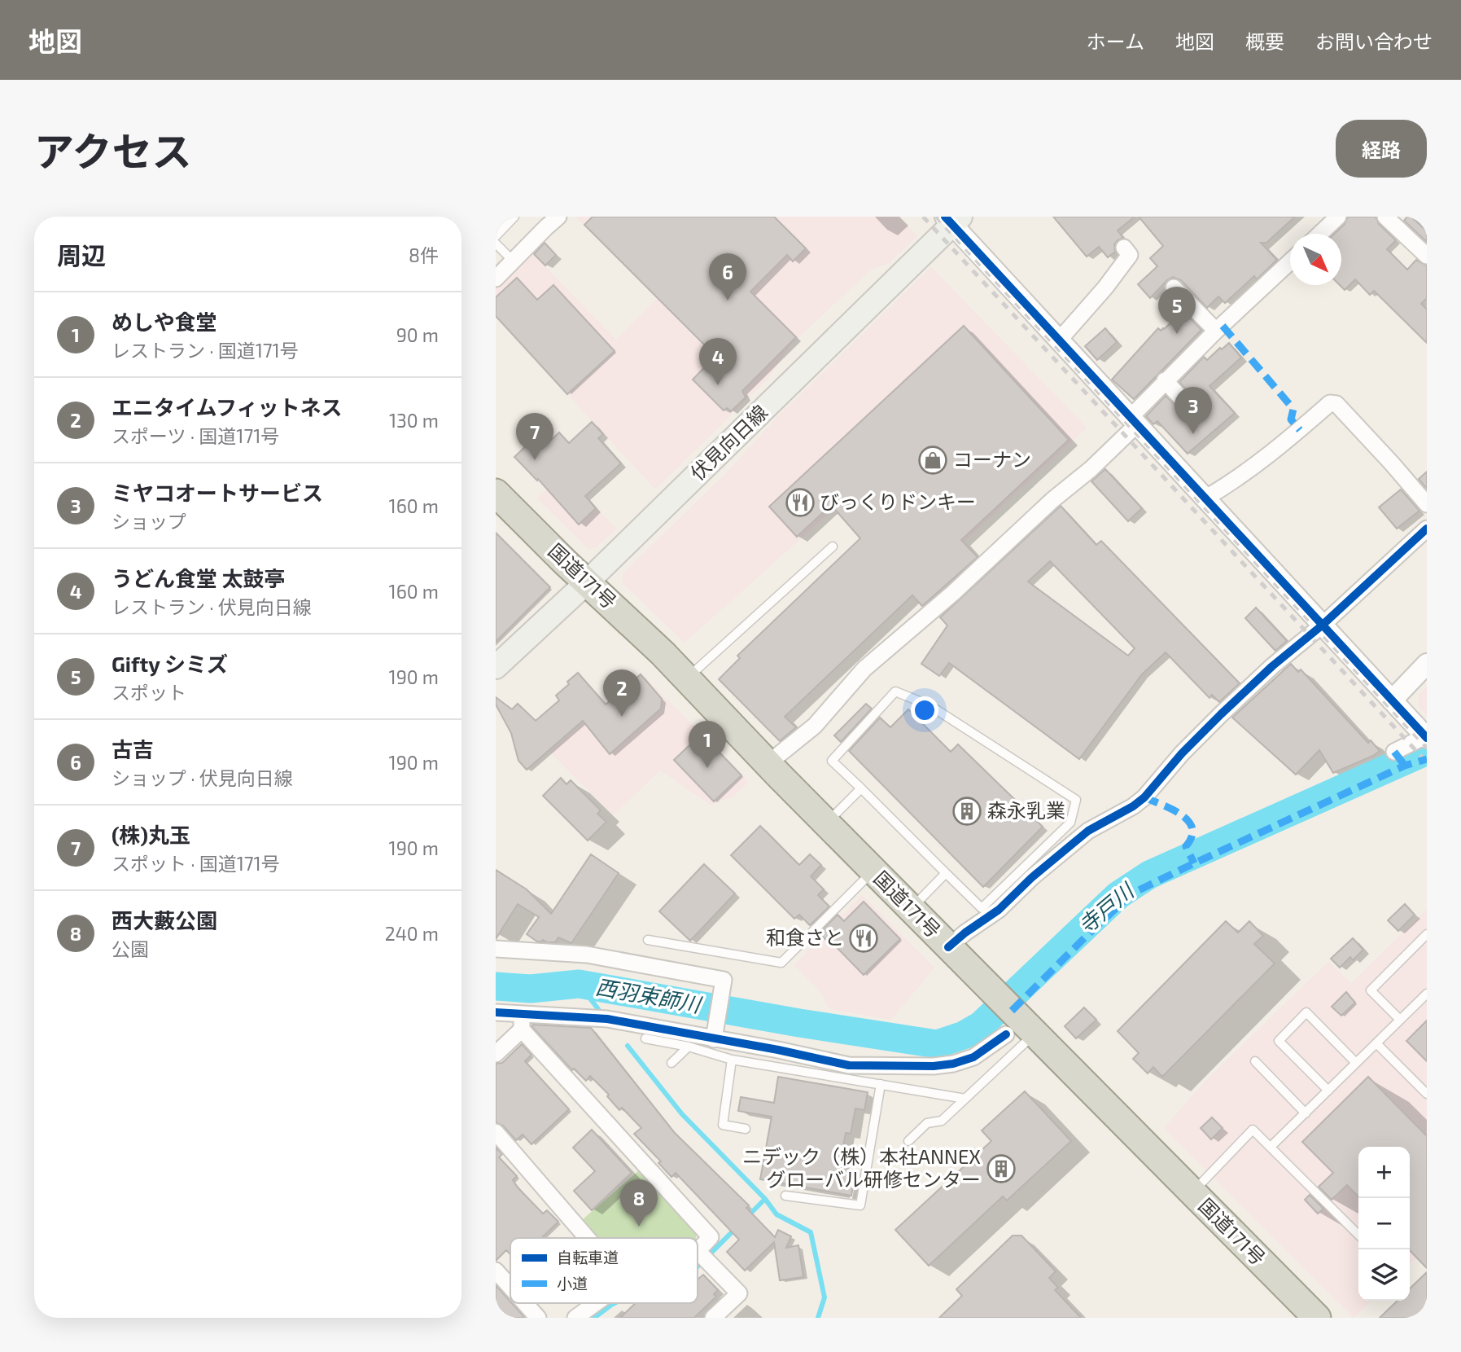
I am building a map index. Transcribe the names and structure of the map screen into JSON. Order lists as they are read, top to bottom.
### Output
{
  "streets": {
    "highway": ["国道171号"],
    "main road": ["伏見向日線"]
  },
  "crossings": [
    ["伏見向日線", "国道171号"]
  ],
  "water": ["寺戸川", "西羽束師川"],
  "places": {
    "shop": ["コーナン"],
    "restaurant": ["びっくりドンキー", "和食さと"],
    "building": ["森永乳業", "ニデック（株）本社ANNEX グローバル研修センター"]
  },
  "legend": ["自転車道", "小道"],
  "north": "bottom right",
  "page": {
    "header": "地図",
    "nav": [
      "ホーム",
      "地図",
      "概要",
      "お問い合わせ"
    ],
    "title": "アクセス",
    "buttons": "経路",
    "heading": ["周辺", "8件"],
    "pins": [
      "6",
      "5",
      "4",
      "3",
      "7",
      "2",
      "1",
      "8"
    ],
    "list": [
      {
        "mark": "1",
        "name": "めしや食堂",
        "note": "レストラン · 国道171号",
        "value": "90 m"
      },
      {
        "mark": "2",
        "name": "エニタイムフィットネス",
        "note": "スポーツ · 国道171号",
        "value": "130 m"
      },
      {
        "mark": "3",
        "name": "ミヤコオートサービス",
        "note": "ショップ",
        "value": "160 m"
      },
      {
        "mark": "4",
        "name": "うどん食堂 太鼓亭",
        "note": "レストラン · 伏見向日線",
        "value": "160 m"
      },
      {
        "mark": "5",
        "name": "Gifty シミズ",
        "note": "スポット",
        "value": "190 m"
      },
      {
        "mark": "6",
        "name": "古吉",
        "note": "ショップ · 伏見向日線",
        "value": "190 m"
      },
      {
        "mark": "7",
        "name": "(株)丸玉",
        "note": "スポット · 国道171号",
        "value": "190 m"
      },
      {
        "mark": "8",
        "name": "西大藪公園",
        "note": "公園",
        "value": "240 m"
      }
    ],
    "map_buttons": ["+", "−"]
  }
}
